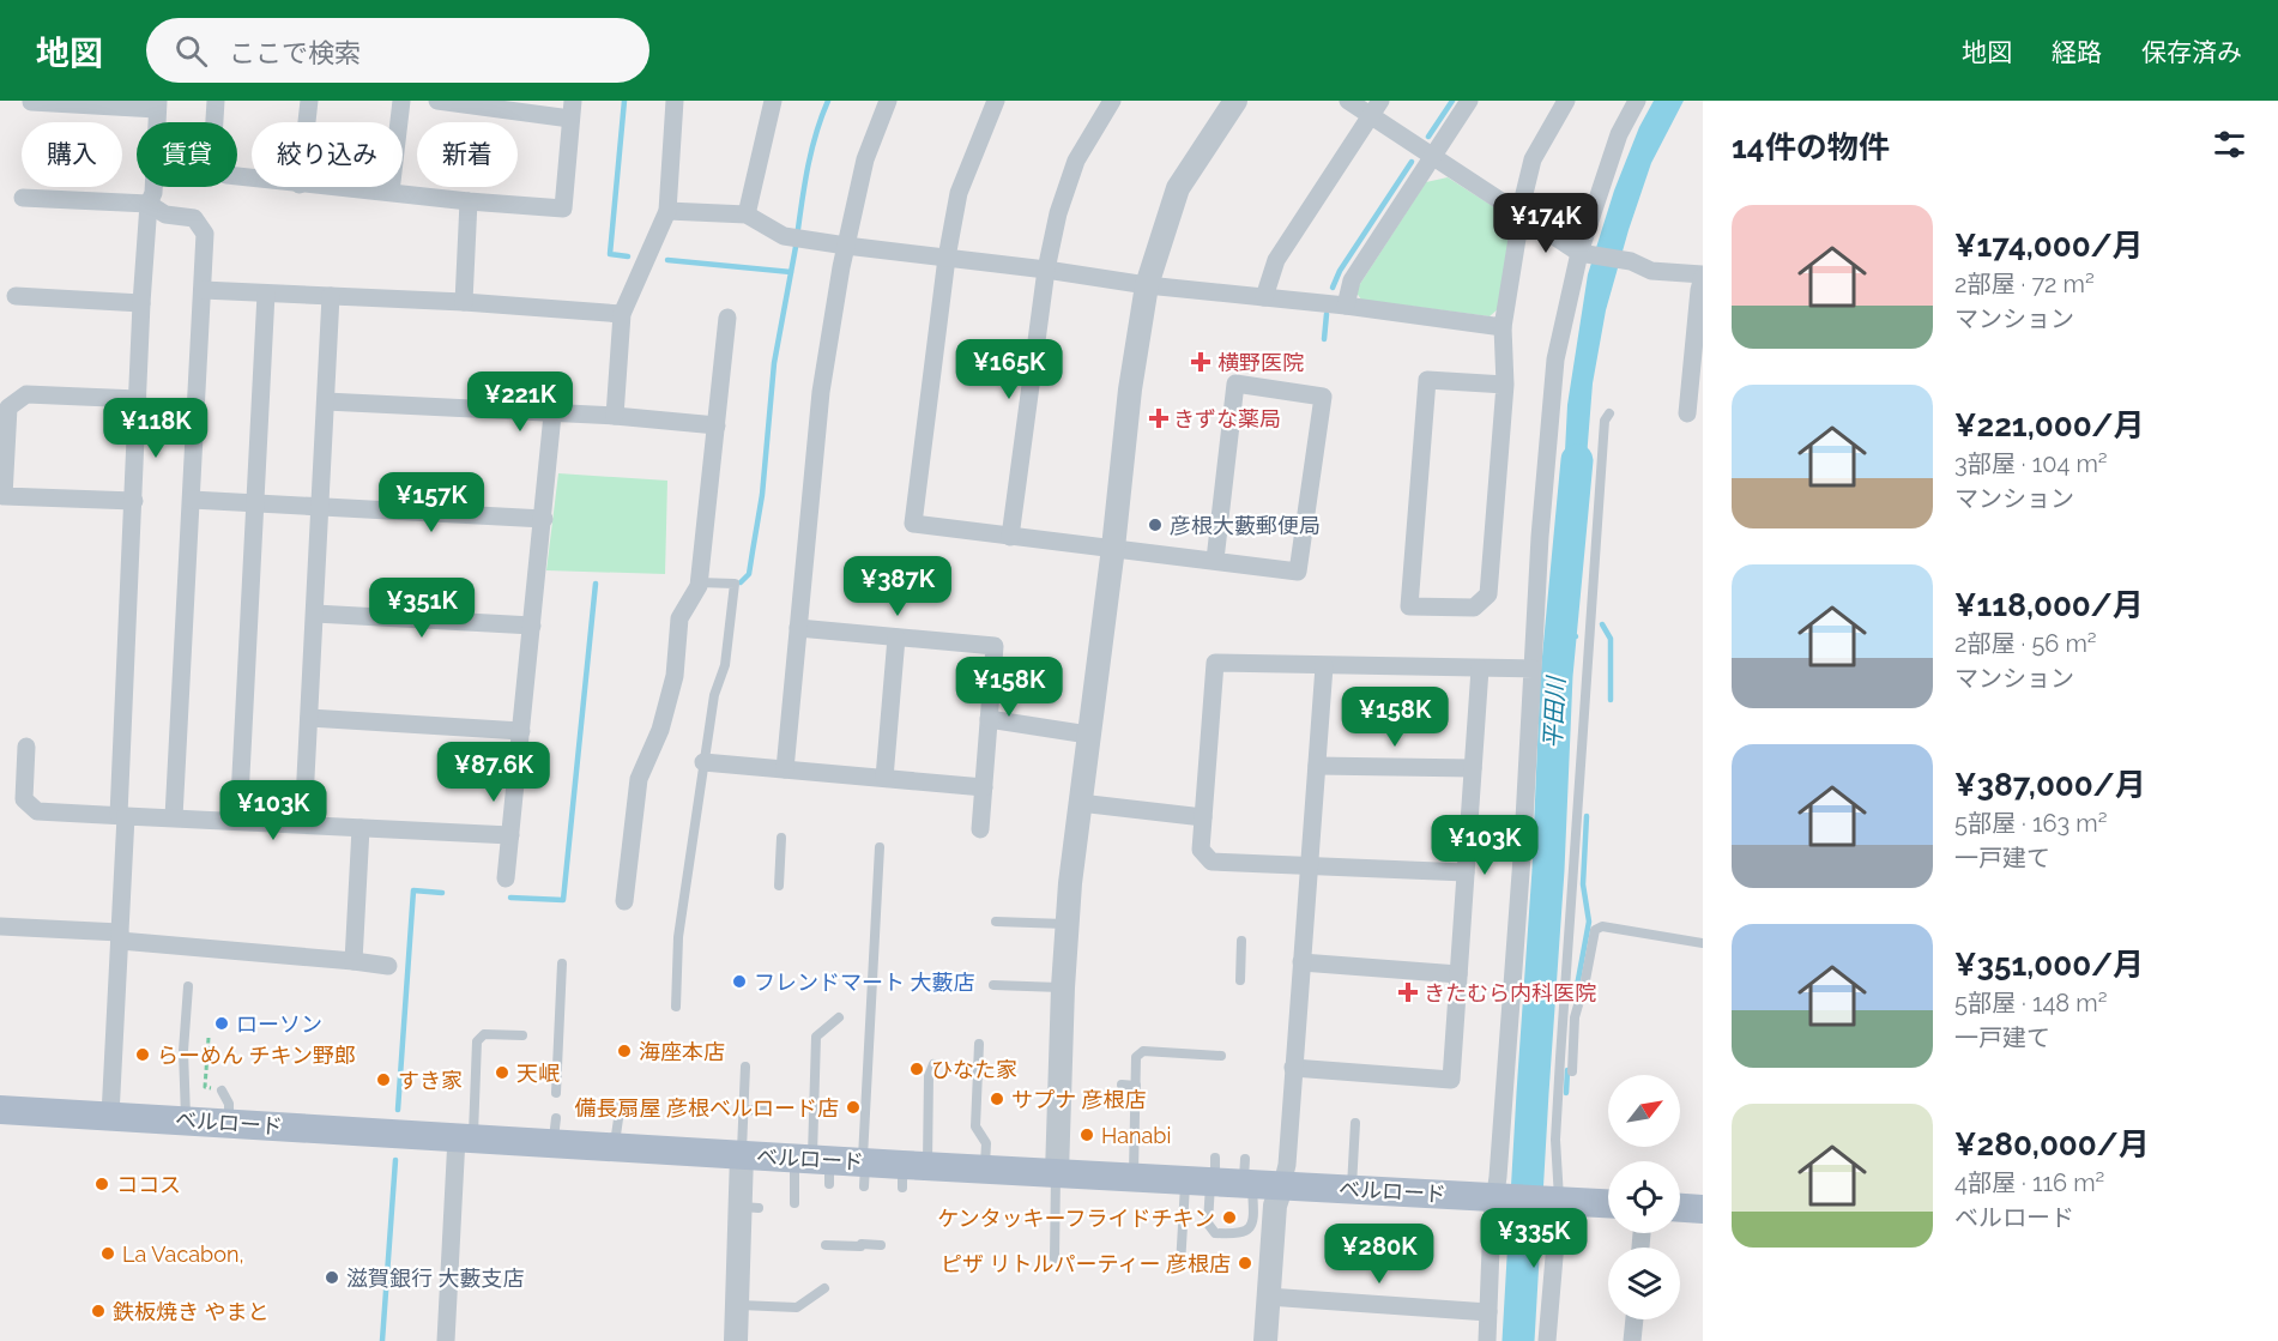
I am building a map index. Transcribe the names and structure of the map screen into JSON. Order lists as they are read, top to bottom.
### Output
{
  "streets": {
    "main road": ["ベルロード"]
  },
  "water": ["平田川"],
  "places": {
    "health": ["横野医院", "きずな薬局", "きたむら内科医院"],
    "other": [
      "彦根大藪郵便局",
      "フレンドマート 大藪店",
      "ローソン",
      "海座本店",
      "らーめん チキン野郎",
      "ひなた家",
      "天岷",
      "すき家",
      "サプナ 彦根店",
      "備長扇屋 彦根ベルロード店",
      "Hanabi",
      "ココス",
      "ケンタッキーフライドチキン",
      "La Vacabon,",
      "ピザ リトルパーティー 彦根店",
      "滋賀銀行 大藪支店",
      "鉄板焼き やまと"
    ]
  },
  "north": "top right",
  "page": {
    "header": "地図",
    "search": "ここで検索",
    "nav": ["地図", "経路", "保存済み"],
    "heading": "14件の物件",
    "chip": [
      "購入",
      "賃貸",
      "絞り込み",
      "新着"
    ],
    "list": [
      {
        "name": "¥174,000/月",
        "note": "2部屋 · 72 m² · マンション"
      },
      {
        "name": "¥221,000/月",
        "note": "3部屋 · 104 m² · マンション"
      },
      {
        "name": "¥118,000/月",
        "note": "2部屋 · 56 m² · マンション"
      },
      {
        "name": "¥387,000/月",
        "note": "5部屋 · 163 m² · 一戸建て"
      },
      {
        "name": "¥351,000/月",
        "note": "5部屋 · 148 m² · 一戸建て"
      },
      {
        "name": "¥280,000/月",
        "note": "4部屋 · 116 m² · ベルロード"
      }
    ],
    "price": [
      "¥174K",
      "¥165K",
      "¥221K",
      "¥118K",
      "¥157K",
      "¥387K",
      "¥351K",
      "¥158K",
      "¥158K",
      "¥87.6K",
      "¥103K",
      "¥103K",
      "¥335K",
      "¥280K"
    ]
  }
}
